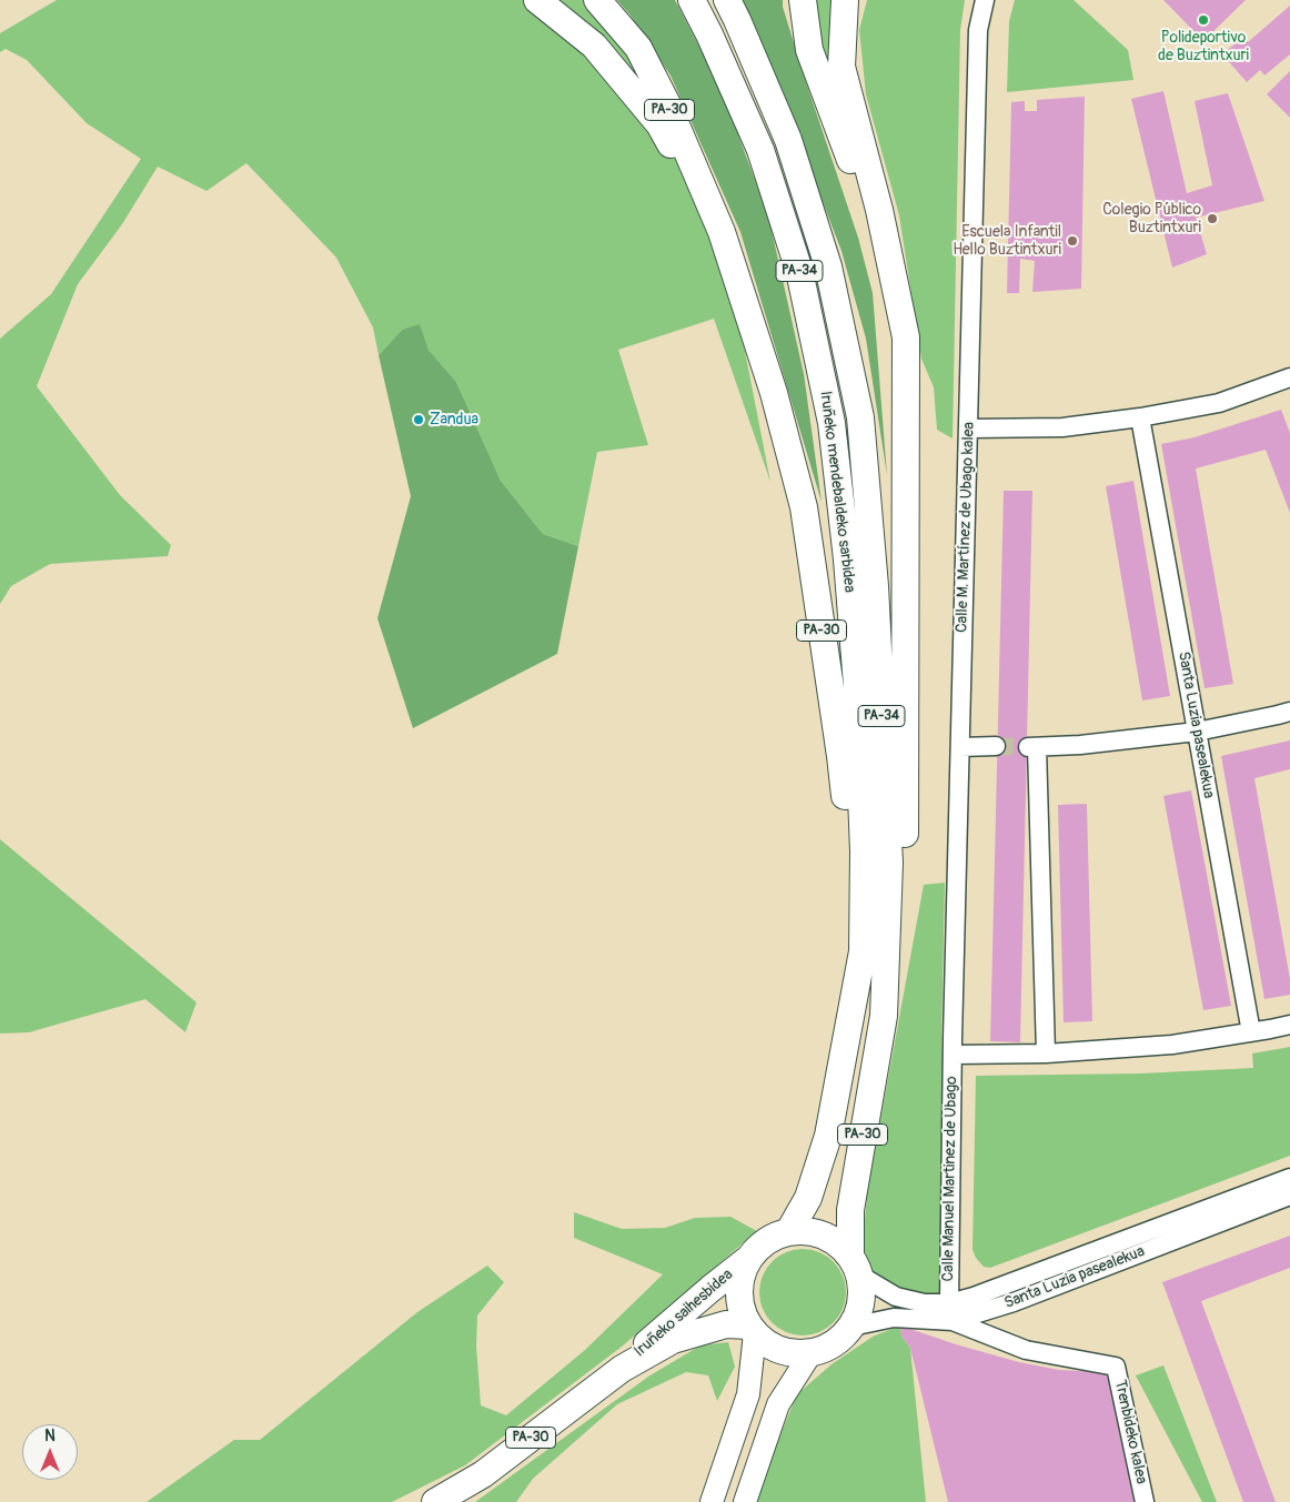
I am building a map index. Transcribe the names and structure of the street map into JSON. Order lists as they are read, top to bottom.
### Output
{
  "streets": {
    "highway": [
      "PA-30",
      "PA-34",
      "Iruñeko mendebaldeko sarbidea",
      "Iruñeko saihesbidea"
    ],
    "street": [
      "Calle M. Martínez de Ubago kalea",
      "Santa Luzia pasealekua",
      "Calle Manuel Martinez de Ubago",
      "Trenbideko kalea"
    ]
  },
  "crossings": [
    ["PA-30", "Iruñeko mendebaldeko sarbidea"],
    ["PA-30", "Santa Luzia pasealekua"],
    ["PA-30", "Iruñeko saihesbidea"],
    ["Calle M. Martínez de Ubago kalea", "Calle Manuel Martinez de Ubago"],
    ["Santa Luzia pasealekua", "Calle Manuel Martinez de Ubago"],
    ["Santa Luzia pasealekua", "Iruñeko saihesbidea"],
    ["Santa Luzia pasealekua", "Trenbideko kalea"]
  ],
  "places": [
    "Polideportivo de Buztintxuri",
    "Colegio Público Buztintxuri",
    "Escuela Infantil Hello Buztintxuri",
    "Zandua"
  ],
  "north": "top"
}
